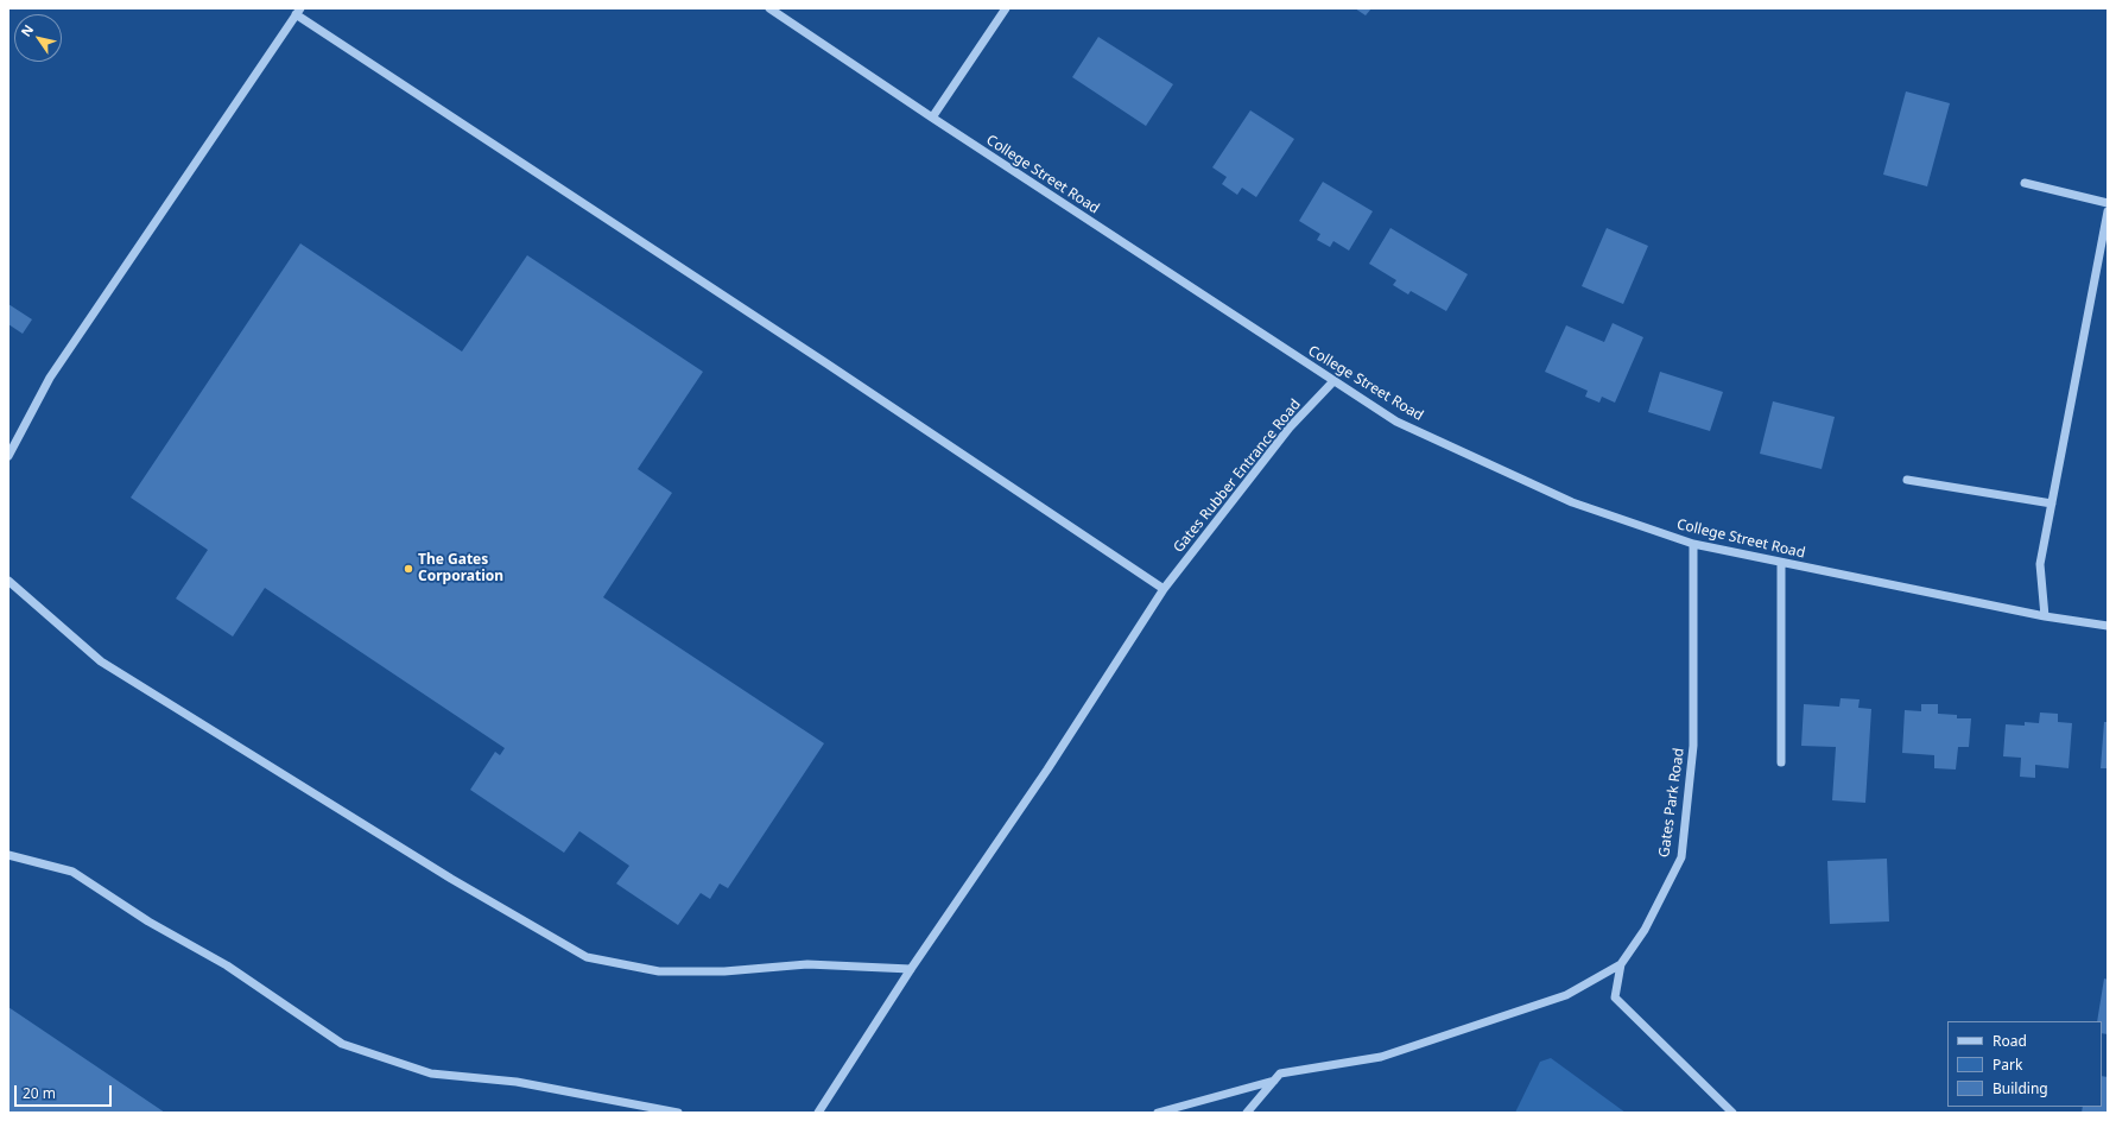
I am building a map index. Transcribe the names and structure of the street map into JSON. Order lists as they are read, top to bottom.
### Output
{
  "streets": {
    "street": ["College Street Road", "Gates Rubber Entrance Road", "Gates Park Road"]
  },
  "crossings": [
    ["College Street Road", "Gates Rubber Entrance Road"],
    ["College Street Road", "Gates Park Road"]
  ],
  "places": ["The Gates Corporation"],
  "legend": ["Road", "Park", "Building"],
  "scale_bar": "20 m",
  "north": "top left"
}
